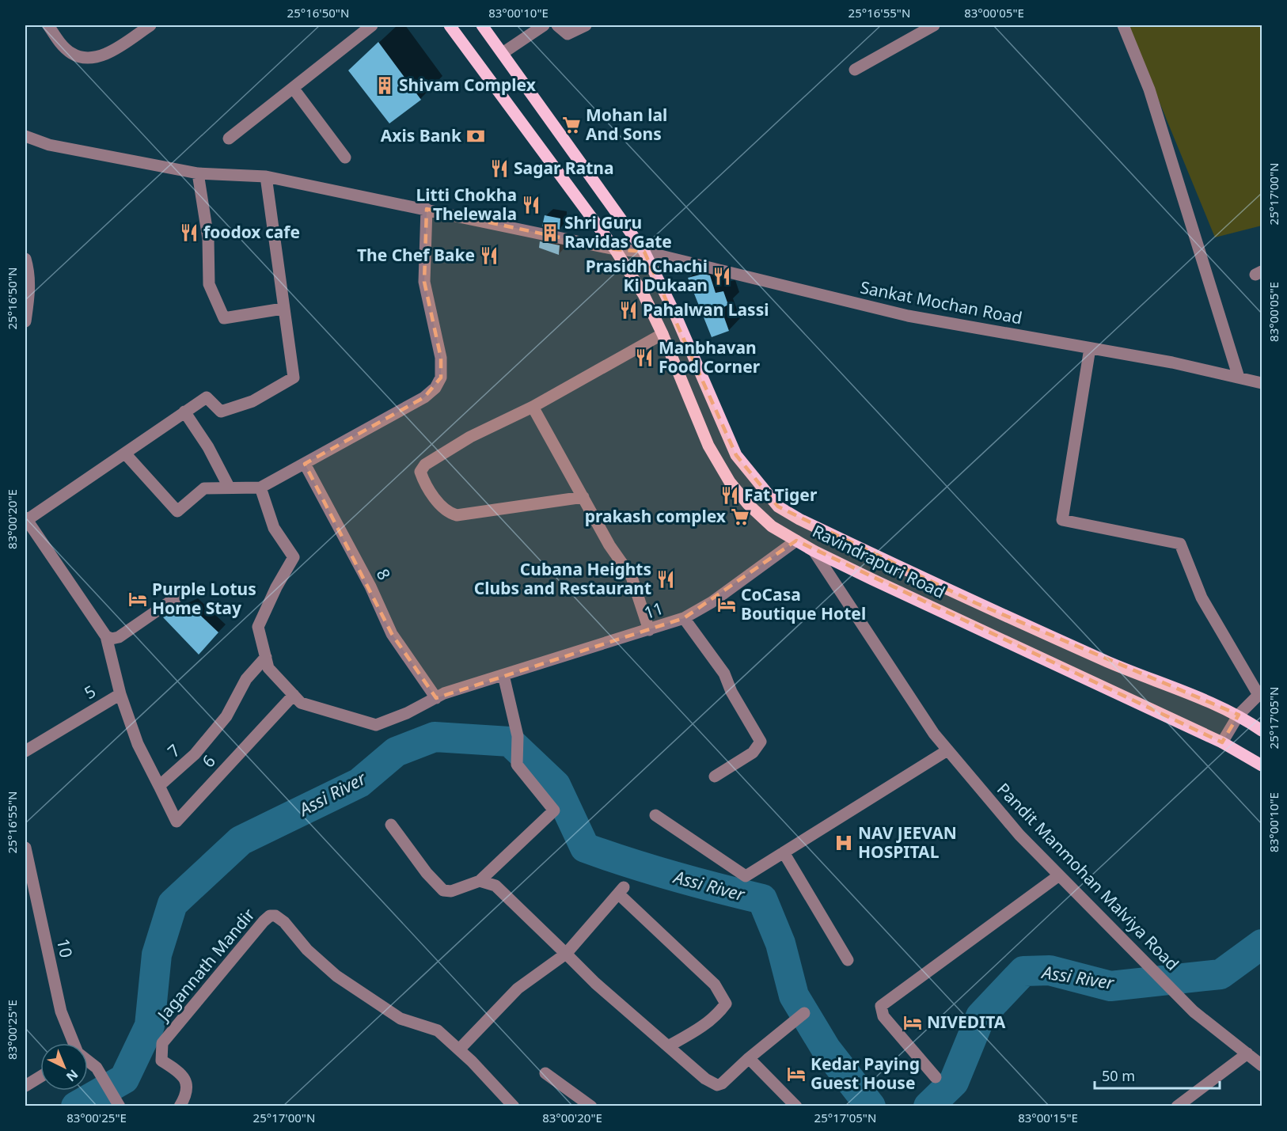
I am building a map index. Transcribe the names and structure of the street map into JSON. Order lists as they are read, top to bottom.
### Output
{
  "streets": {
    "main road": ["Ravindrapuri Road"],
    "street": [
      "Sankat Mochan Road",
      "8",
      "11",
      "5",
      "7",
      "6",
      "Pandit Manmohan Malviya Road",
      "10",
      "Jagannath Mandir"
    ]
  },
  "crossings": [
    ["Sankat Mochan Road", "Ravindrapuri Road"],
    ["Ravindrapuri Road", "11"],
    ["Ravindrapuri Road", "Pandit Manmohan Malviya Road"],
    ["8", "11"],
    ["11", "7"],
    ["11", "6"],
    ["5", "7"],
    ["7", "6"]
  ],
  "water": ["Assi River"],
  "places": {
    "building": ["Shivam Complex", "Shri Guru Ravidas Gate"],
    "supermarket": ["Mohan lal And Sons", "prakash complex"],
    "bank": ["Axis Bank"],
    "restaurant": [
      "Sagar Ratna",
      "Litti Chokha Thelewala",
      "foodox cafe",
      "The Chef Bake",
      "Prasidh Chachi Ki Dukaan",
      "Pahalwan Lassi",
      "Manbhavan Food Corner",
      "Fat Tiger",
      "Cubana Heights Clubs and Restaurant"
    ],
    "hotel": [
      "Purple Lotus Home Stay",
      "CoCasa Boutique Hotel",
      "NIVEDITA",
      "Kedar Paying Guest House"
    ],
    "hospital": ["NAV JEEVAN HOSPITAL"]
  },
  "scale_bar": "50 m",
  "north": "bottom right",
  "coordinates": [
    "25°16'50\"N",
    "83°00'10\"E",
    "25°16'55\"N",
    "83°00'05\"E",
    "25°17'00\"N",
    "83°00'20\"E",
    "25°17'05\"N",
    "83°00'25\"E",
    "83°00'15\"E"
  ]
}
